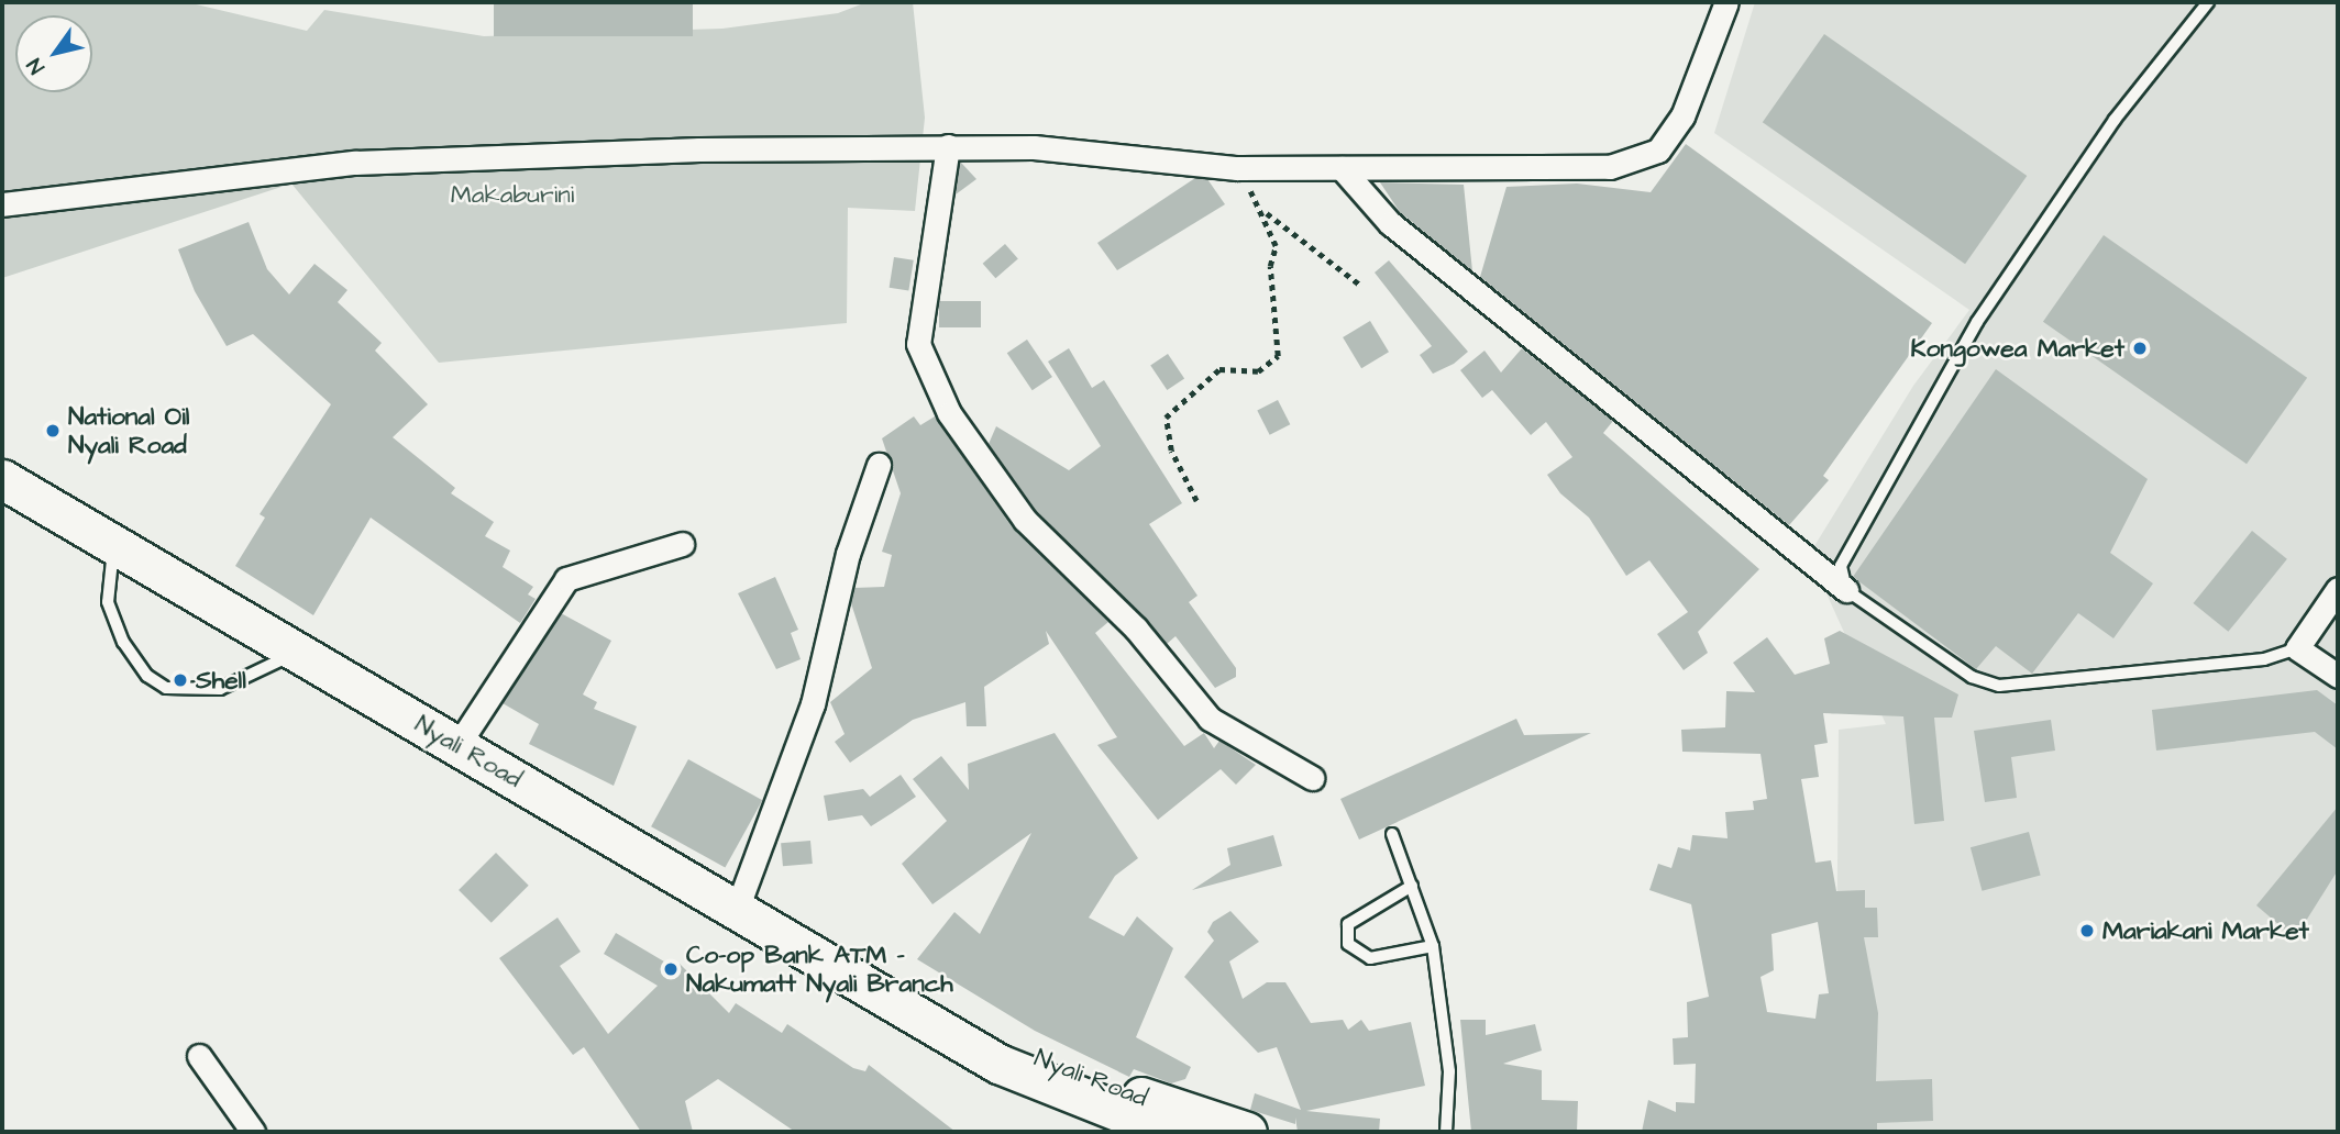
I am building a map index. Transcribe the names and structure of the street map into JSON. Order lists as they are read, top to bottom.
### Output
{
  "streets": {
    "highway": ["Nyali Road"]
  },
  "parks": ["Makaburini"],
  "places": [
    "Kongowea Market",
    "National Oil Nyali Road",
    "Shell",
    "Mariakani Market",
    "Co-op Bank ATM - Nakumatt Nyali Branch"
  ],
  "north": "bottom left"
}
